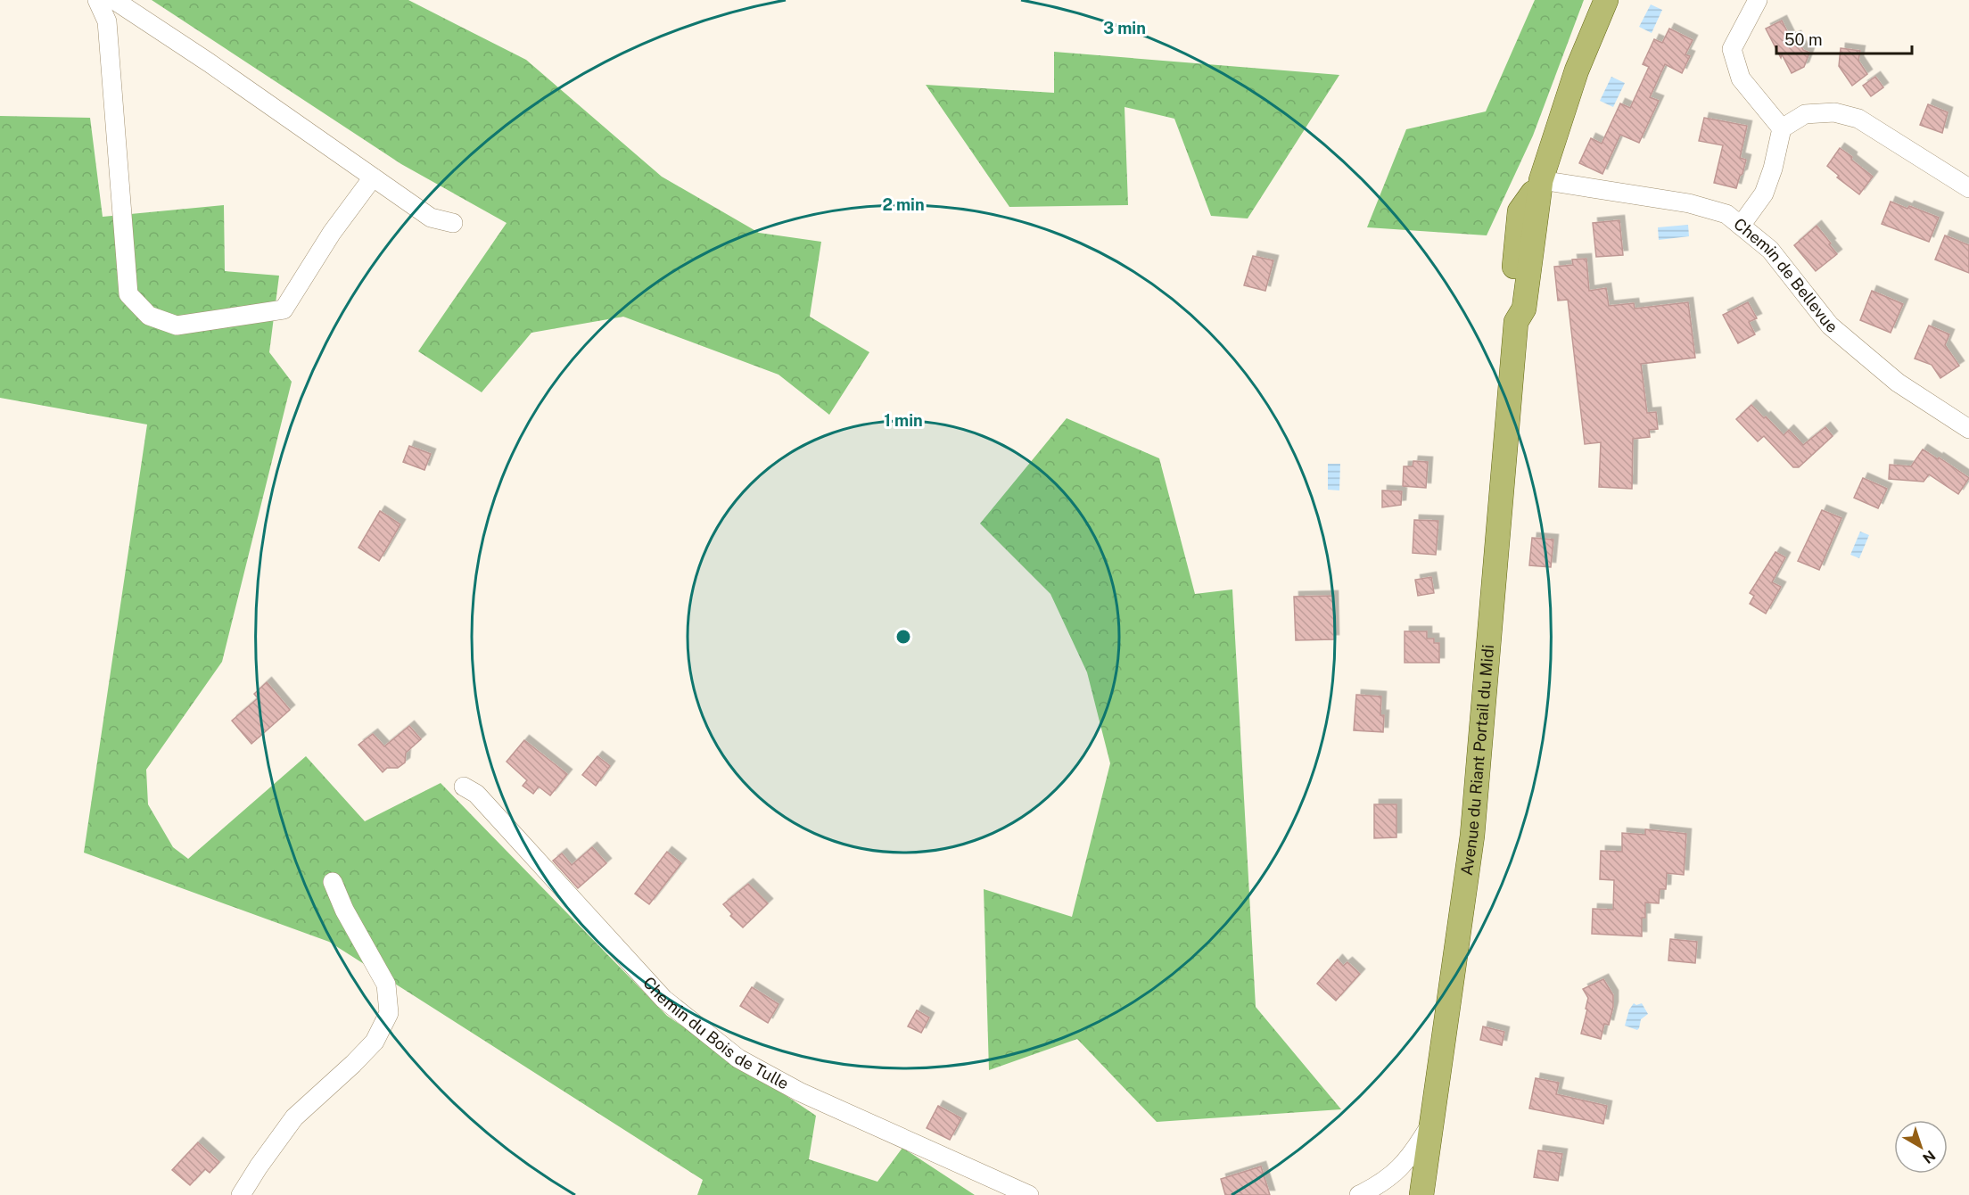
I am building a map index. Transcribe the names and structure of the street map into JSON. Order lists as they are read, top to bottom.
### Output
{
  "streets": {
    "main road": ["Avenue du Riant Portail du Midi"],
    "street": ["Chemin de Bellevue", "Chemin du Bois de Tulle"]
  },
  "crossings": [
    ["Chemin de Bellevue", "Avenue du Riant Portail du Midi"]
  ],
  "scale_bar": "50 m",
  "north": "bottom right",
  "rings": ["3 min", "2 min", "1 min"]
}
